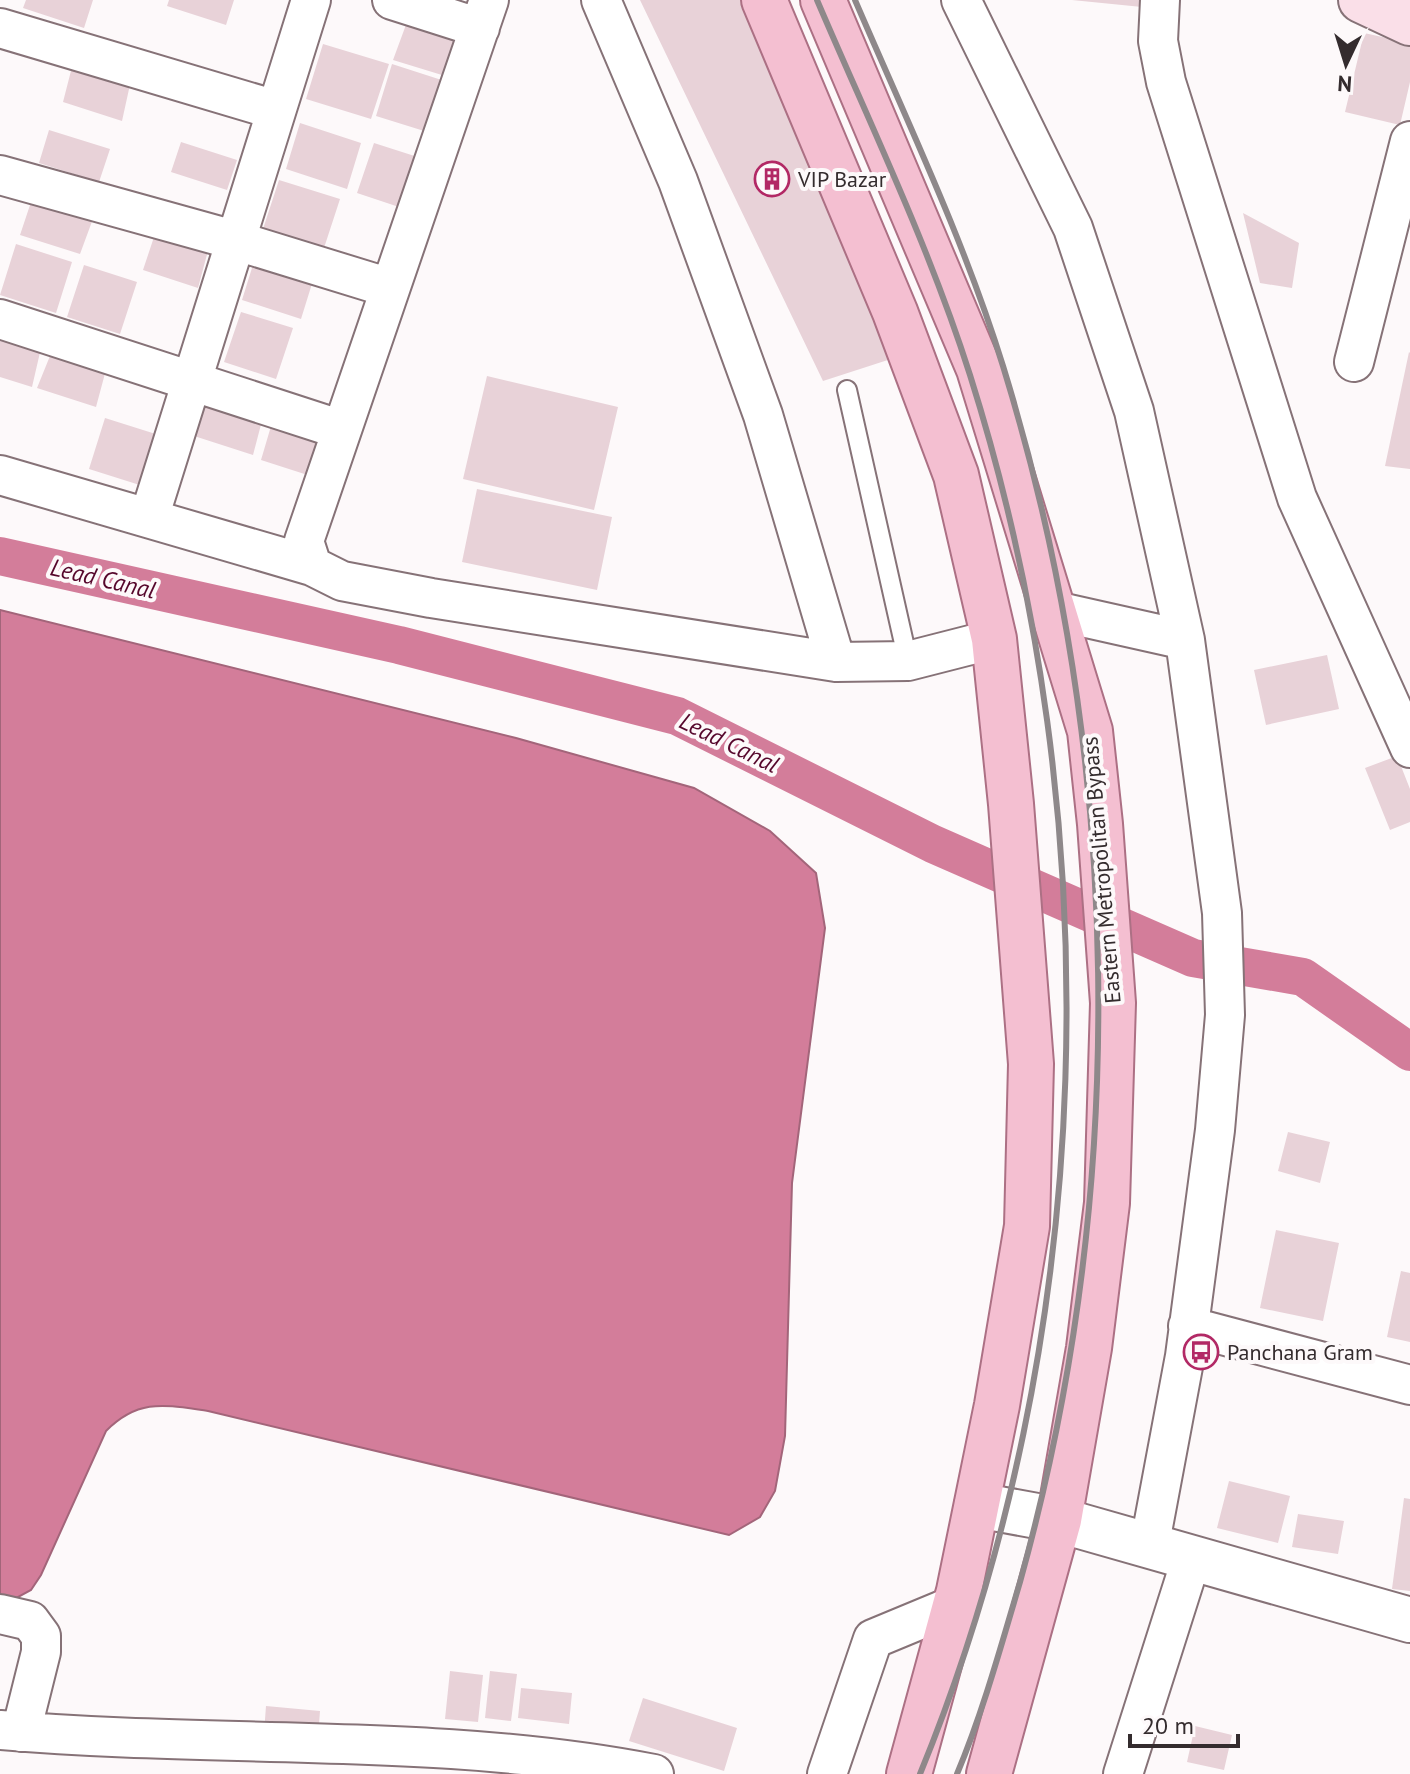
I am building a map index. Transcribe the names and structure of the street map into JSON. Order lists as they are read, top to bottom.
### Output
{
  "streets": {
    "main road": ["Eastern Metropolitan Bypass"]
  },
  "water": ["Lead Canal"],
  "places": {
    "building": ["VIP Bazar"],
    "bus stop": ["Panchana Gram"]
  },
  "scale_bar": "20 m",
  "north": "bottom"
}
